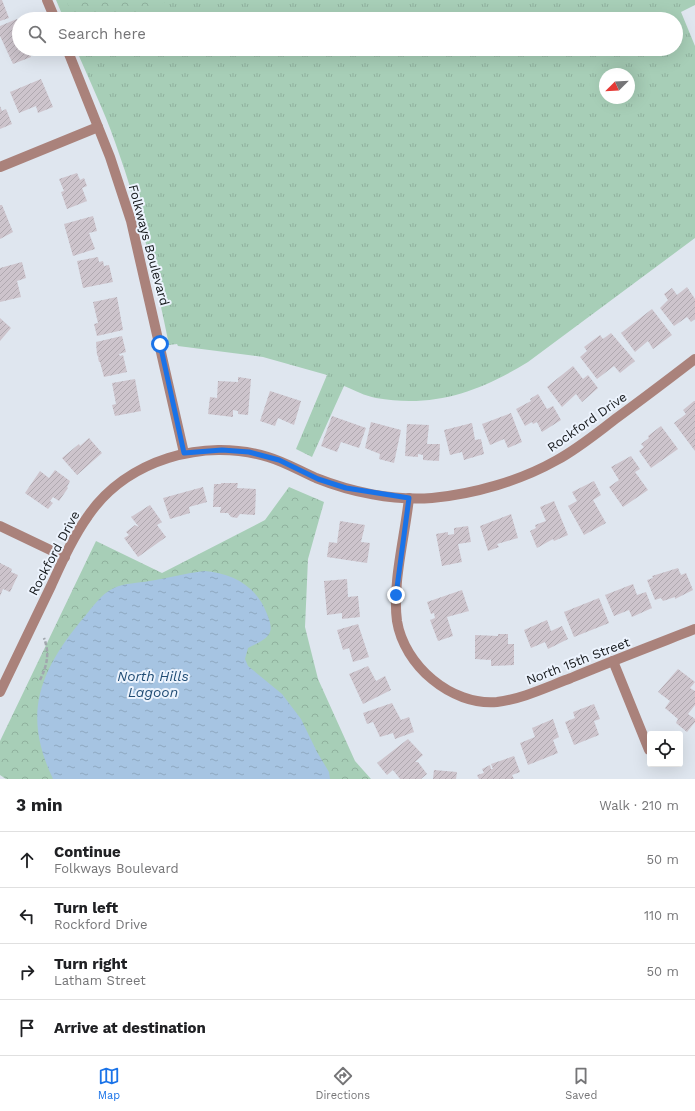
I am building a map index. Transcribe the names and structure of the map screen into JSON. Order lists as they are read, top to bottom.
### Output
{
  "streets": {
    "street": ["Folkways Boulevard", "Rockford Drive", "North 15th Street"]
  },
  "crossings": [
    ["Folkways Boulevard", "Rockford Drive"],
    ["Rockford Drive", "North 15th Street"]
  ],
  "water": ["North Hills Lagoon"],
  "north": "bottom left",
  "page": {
    "search": "Search here",
    "heading": ["3 min", "Walk · 210 m"],
    "list": [
      ["Continue", "Folkways Boulevard", "50 m"],
      ["Turn left", "Rockford Drive", "110 m"],
      ["Turn right", "Latham Street", "50 m"],
      "Arrive at destination"
    ],
    "nav": ["Map", "Directions", "Saved"]
  }
}
